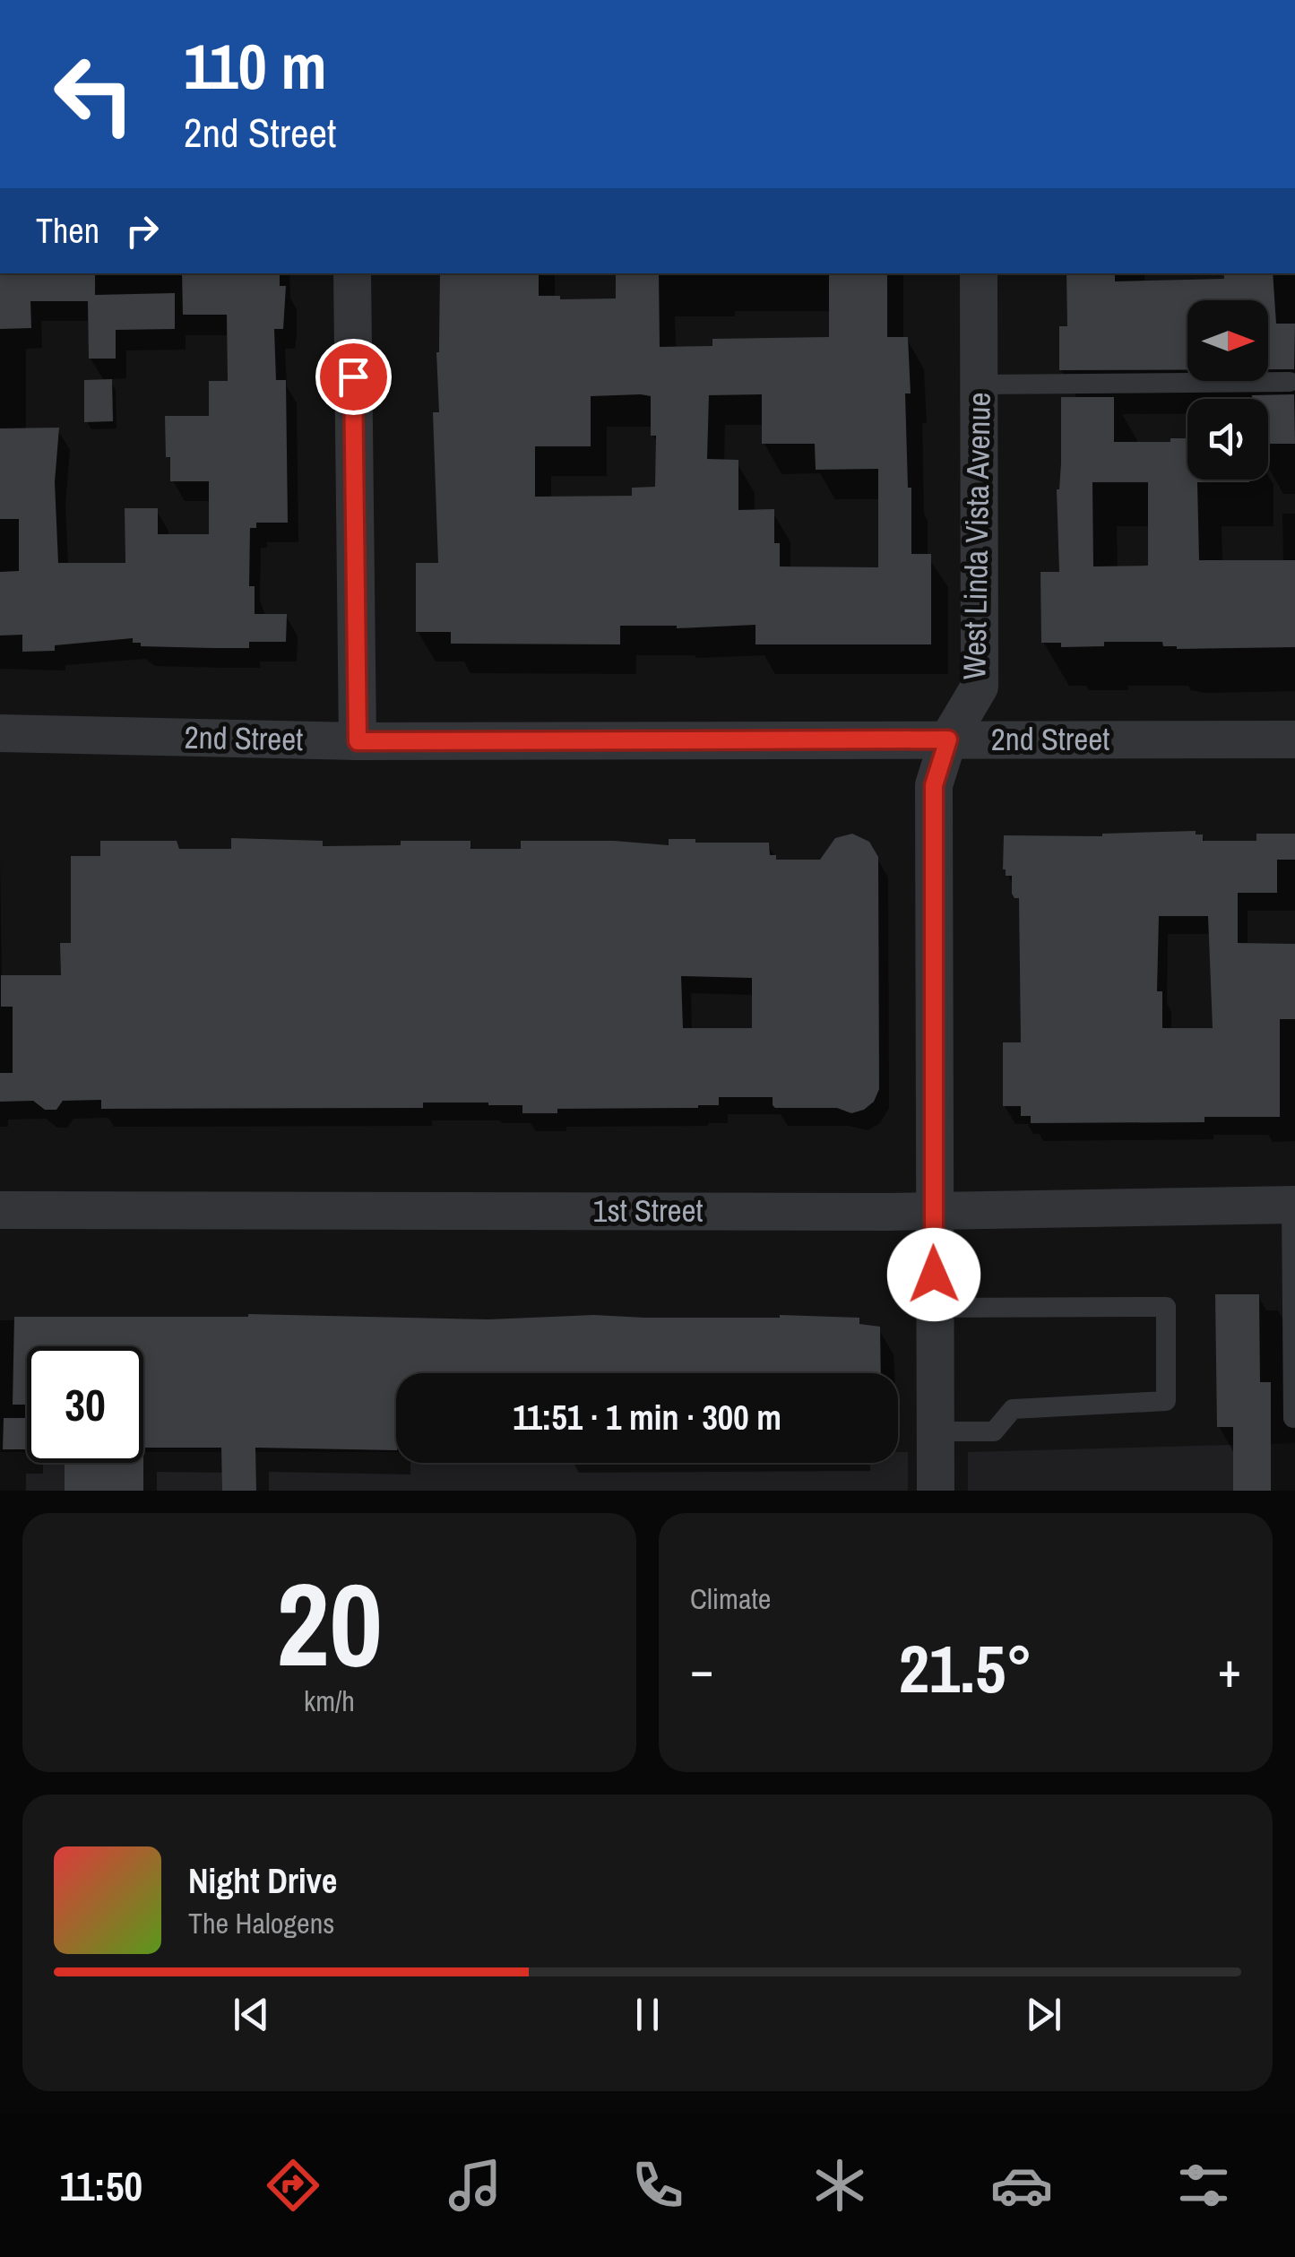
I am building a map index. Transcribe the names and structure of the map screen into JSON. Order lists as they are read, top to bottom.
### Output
{
  "streets": {
    "street": ["West Linda Vista Avenue", "2nd Street", "1st Street"]
  },
  "crossings": [
    ["West Linda Vista Avenue", "2nd Street"],
    ["West Linda Vista Avenue", "1st Street"]
  ],
  "north": "right",
  "page": {
    "turn": ["110 m", "2nd Street"],
    "then": "Then",
    "limit": "30",
    "trip": "11:51 · 1 min · 300 m",
    "tile": [
      ["20", "km/h"],
      "Climate"
    ],
    "heat": ["−", "21.5°", "+"],
    "song": ["Night Drive", "The Halogens"],
    "tabs": "11:50"
  }
}
